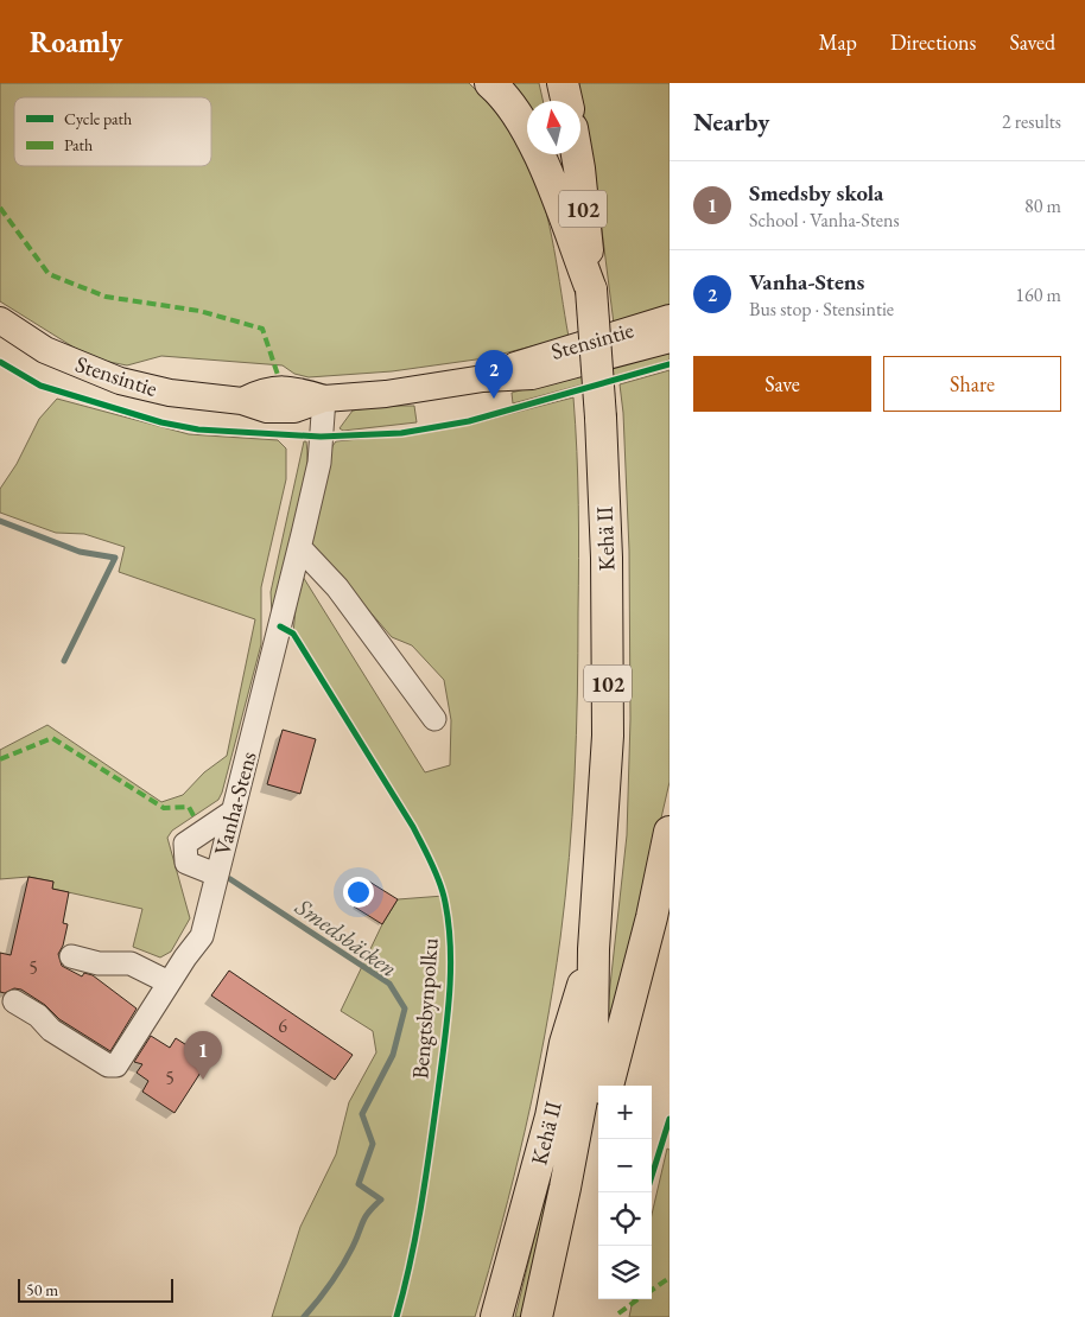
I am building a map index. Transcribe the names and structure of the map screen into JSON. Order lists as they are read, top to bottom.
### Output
{
  "streets": {
    "highway": ["102", "Kehä II"],
    "main road": ["Stensintie"],
    "street": ["Vanha-Stens"],
    "cycle path": ["Bengtsbynpolku"]
  },
  "crossings": [
    ["Stensintie", "Vanha-Stens"]
  ],
  "water": ["Smedsbäcken"],
  "house_numbers": ["5", "6", "5"],
  "legend": ["Cycle path", "Path"],
  "scale_bar": "50 m",
  "north": "top",
  "page": {
    "header": "Roamly",
    "nav": ["Map", "Directions", "Saved"],
    "heading": ["Nearby", "2 results"],
    "list": [
      {
        "mark": "1",
        "name": "Smedsby skola",
        "note": "School · Vanha-Stens",
        "value": "80 m"
      },
      {
        "mark": "2",
        "name": "Vanha-Stens",
        "note": "Bus stop · Stensintie",
        "value": "160 m"
      }
    ],
    "buttons": ["Save", "Share"],
    "pins": ["2", "1"],
    "map_buttons": ["+", "−"],
    "scale": "50 m"
  }
}
